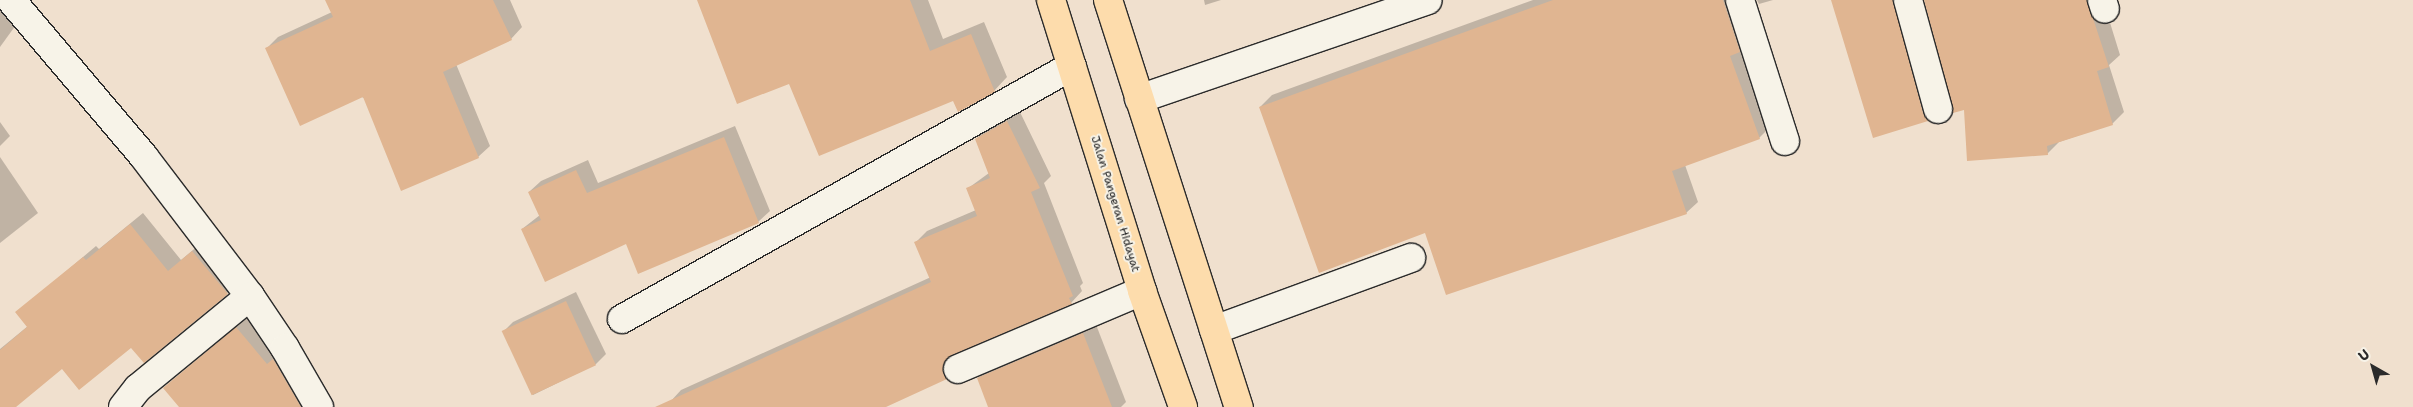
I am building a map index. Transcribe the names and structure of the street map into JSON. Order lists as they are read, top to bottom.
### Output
{
  "streets": {
    "highway": ["Jalan Pangeran Hidayat"]
  },
  "north": "top left"
}
